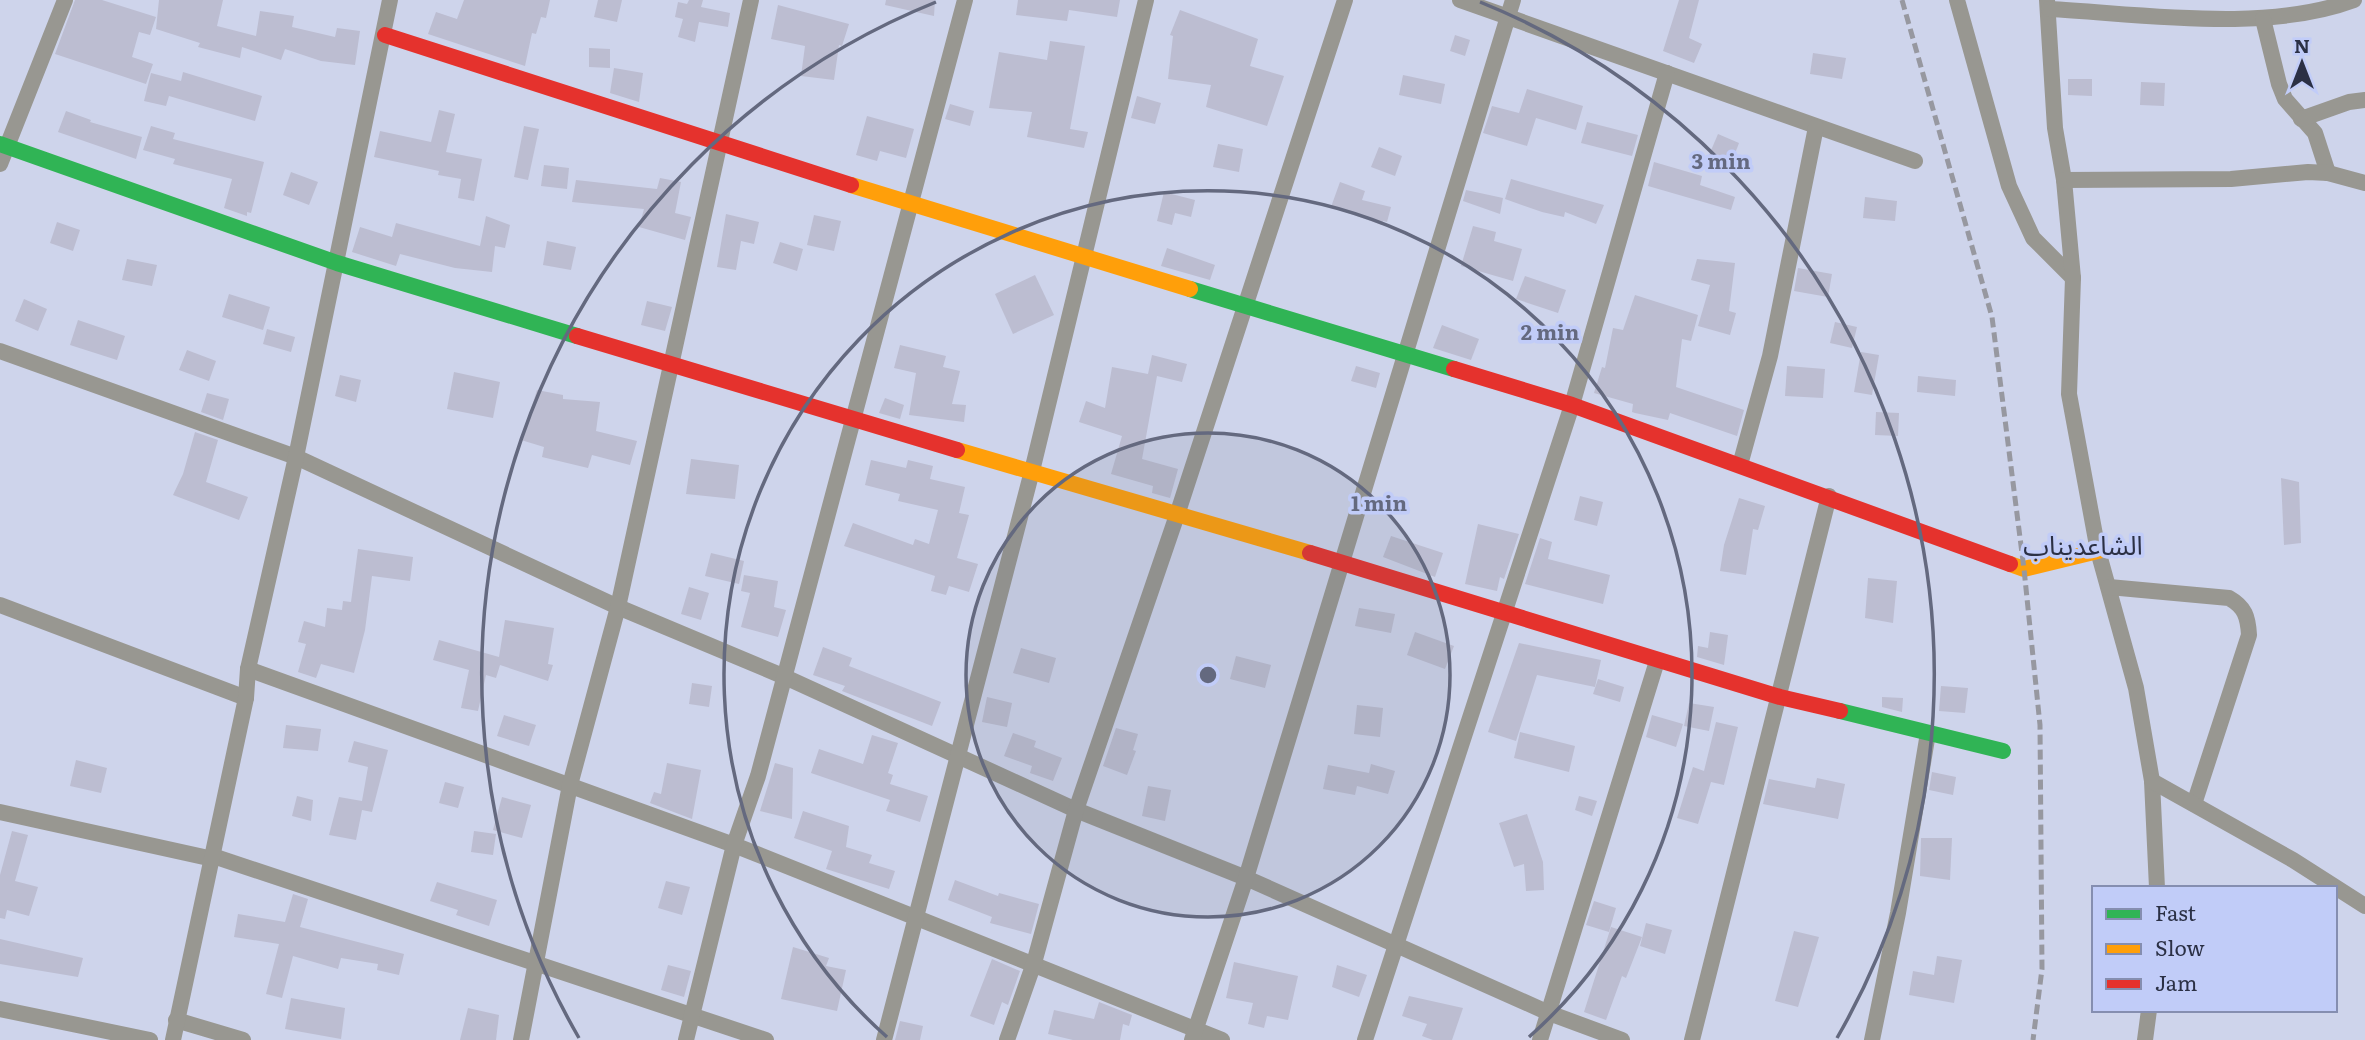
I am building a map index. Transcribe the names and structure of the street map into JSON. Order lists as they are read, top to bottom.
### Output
{
  "districts": ["الشاعديناب"],
  "legend": ["Fast", "Slow", "Jam"],
  "north": "top",
  "rings": ["3 min", "2 min", "1 min"]
}
